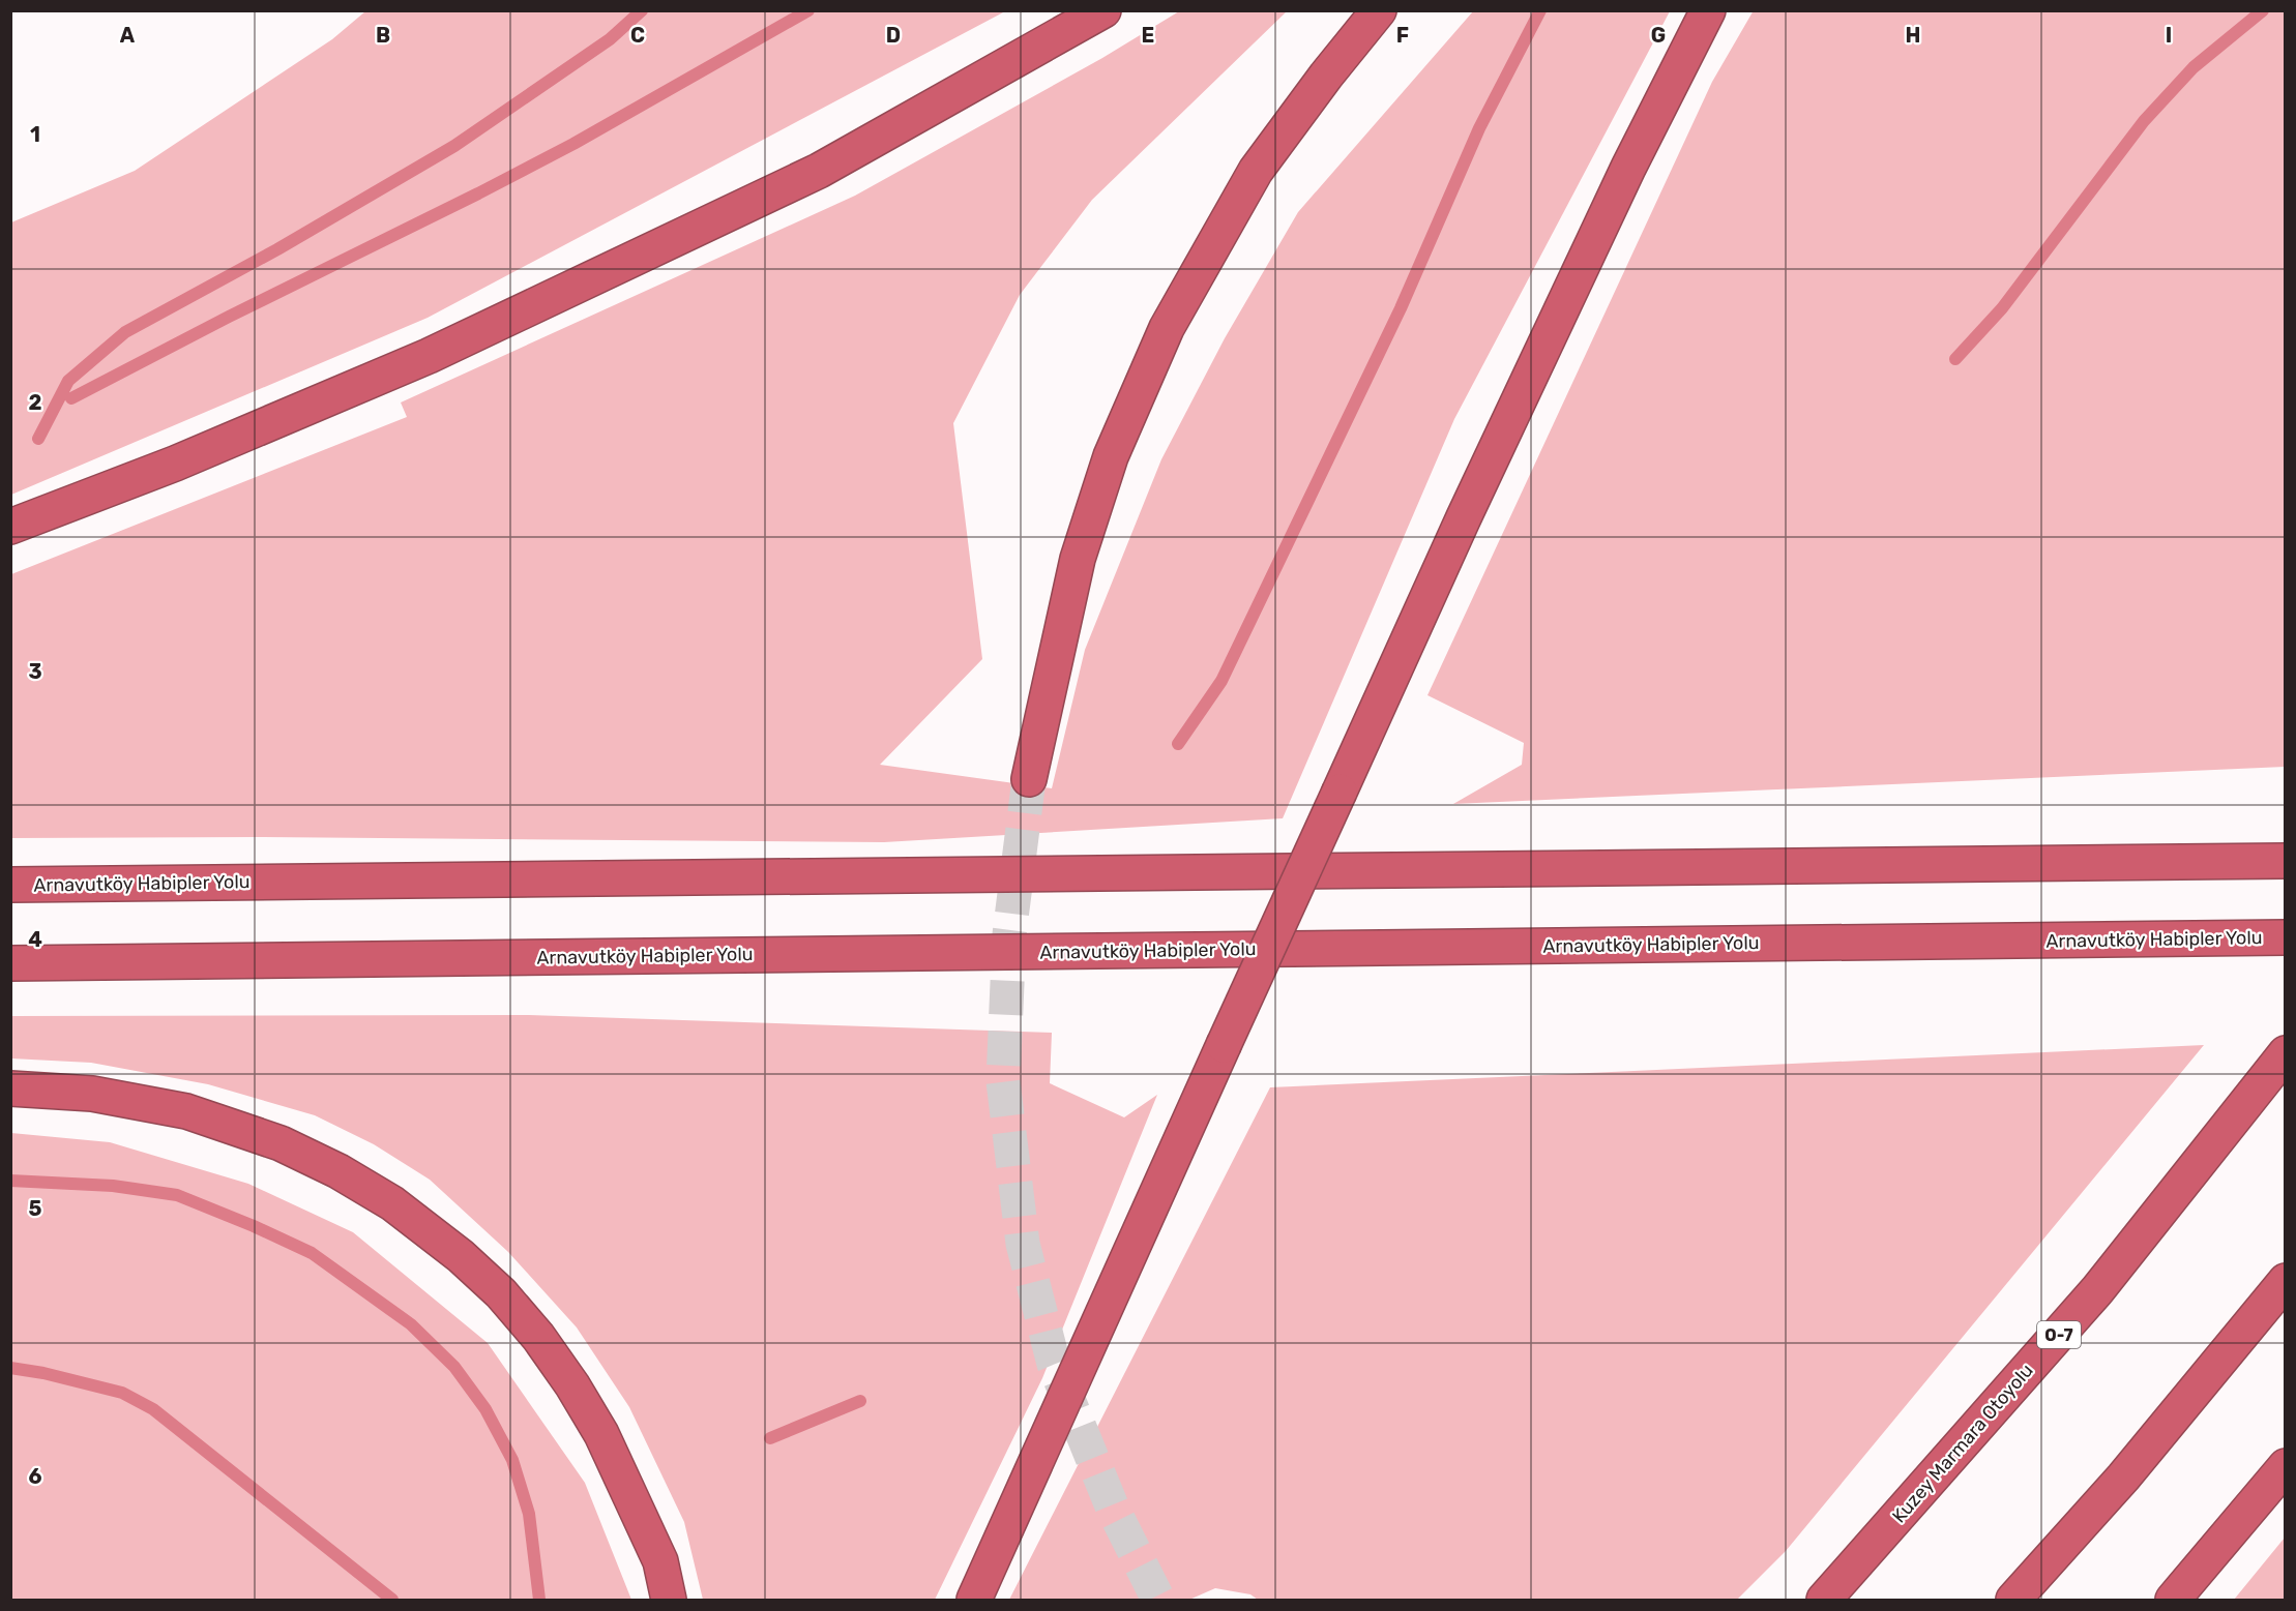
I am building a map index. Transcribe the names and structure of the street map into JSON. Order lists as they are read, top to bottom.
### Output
{
  "streets": {
    "highway": ["Arnavutköy Habipler Yolu", "O-7", "Kuzey Marmara Otoyolu"]
  },
  "grid": {
    "columns": [
      "A",
      "B",
      "C",
      "D",
      "E",
      "F",
      "G",
      "H",
      "I"
    ],
    "rows": [
      "1",
      "2",
      "3",
      "4",
      "5",
      "6"
    ]
  }
}
